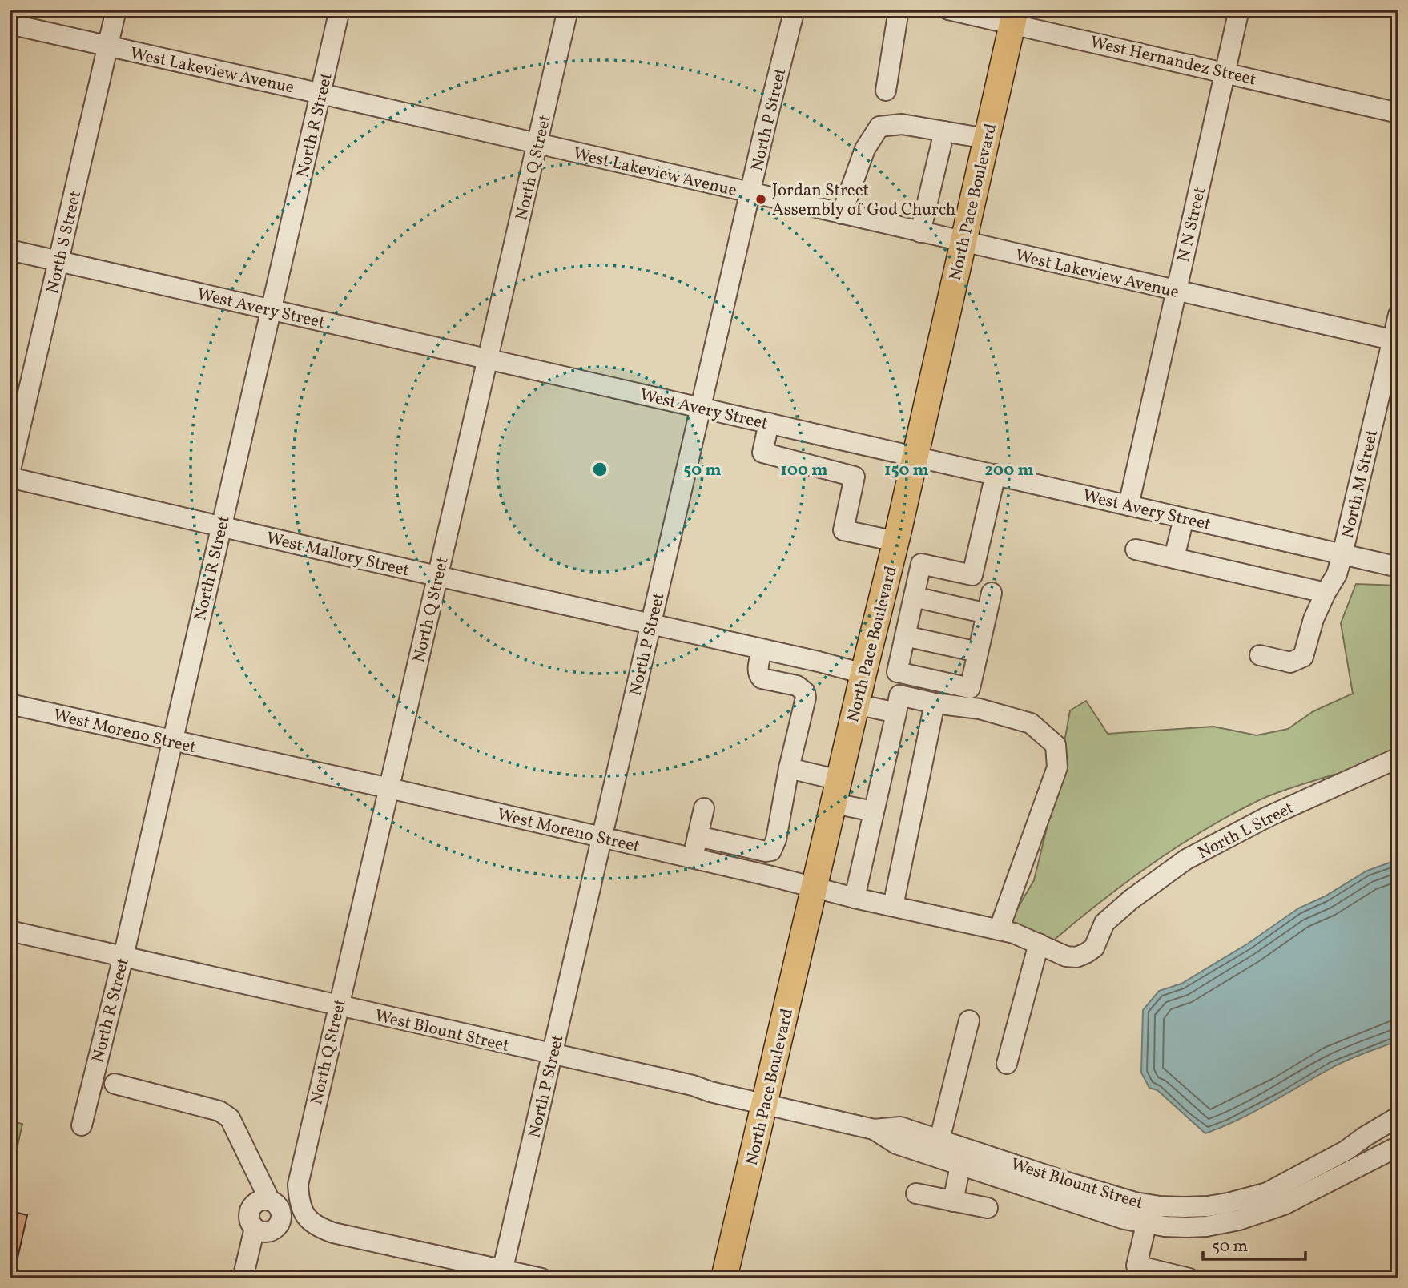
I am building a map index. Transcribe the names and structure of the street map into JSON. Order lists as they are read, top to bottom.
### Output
{
  "streets": {
    "main road": ["North Pace Boulevard"],
    "street": [
      "West Hernandez Street",
      "West Lakeview Avenue",
      "North P Street",
      "North R Street",
      "North Q Street",
      "N N Street",
      "North S Street",
      "West Avery Street",
      "North M Street",
      "West Mallory Street",
      "West Moreno Street",
      "North L Street",
      "West Blount Street"
    ]
  },
  "crossings": [
    ["West Hernandez Street", "North Pace Boulevard"],
    ["West Hernandez Street", "N N Street"],
    ["West Lakeview Avenue", "North P Street"],
    ["West Lakeview Avenue", "North R Street"],
    ["West Lakeview Avenue", "North Q Street"],
    ["West Lakeview Avenue", "North Pace Boulevard"],
    ["West Lakeview Avenue", "N N Street"],
    ["West Lakeview Avenue", "North S Street"],
    ["West Lakeview Avenue", "North M Street"],
    ["North P Street", "West Avery Street"],
    ["North P Street", "West Mallory Street"],
    ["North P Street", "West Moreno Street"],
    ["North P Street", "West Blount Street"],
    ["North R Street", "West Avery Street"],
    ["North R Street", "West Mallory Street"],
    ["North R Street", "West Moreno Street"],
    ["North R Street", "West Blount Street"],
    ["North Q Street", "West Avery Street"],
    ["North Q Street", "West Mallory Street"],
    ["North Q Street", "West Moreno Street"],
    ["North Q Street", "West Blount Street"],
    ["North Pace Boulevard", "West Avery Street"],
    ["North Pace Boulevard", "West Mallory Street"],
    ["North Pace Boulevard", "West Moreno Street"],
    ["North Pace Boulevard", "West Blount Street"],
    ["N N Street", "West Avery Street"],
    ["North S Street", "West Avery Street"],
    ["North S Street", "West Mallory Street"],
    ["West Avery Street", "North M Street"],
    ["West Moreno Street", "North L Street"]
  ],
  "places": ["Jordan Street Assembly of God Church"],
  "scale_bar": "50 m",
  "rings": [
    "50 m",
    "100 m",
    "150 m",
    "200 m"
  ]
}
